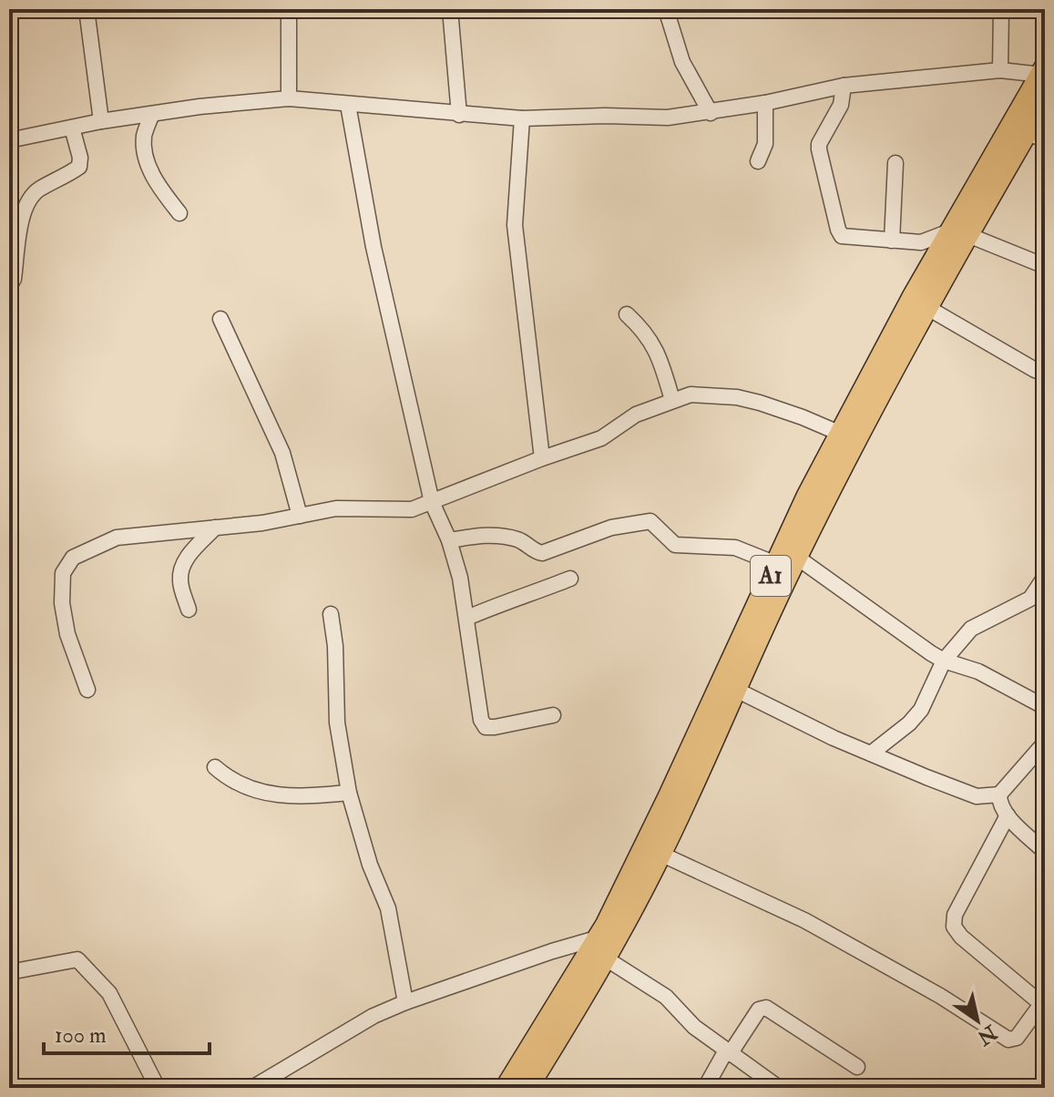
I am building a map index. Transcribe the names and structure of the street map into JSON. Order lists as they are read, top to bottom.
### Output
{
  "streets": {
    "highway": ["A1"]
  },
  "scale_bar": "100 m",
  "north": "bottom right"
}
